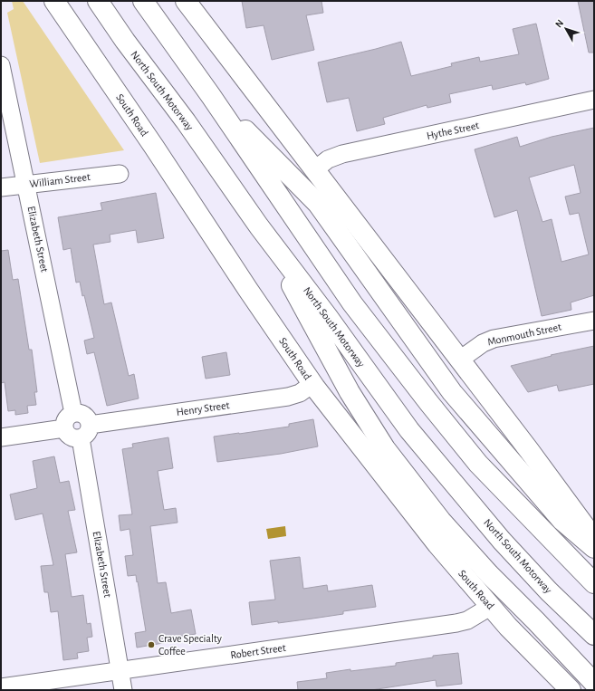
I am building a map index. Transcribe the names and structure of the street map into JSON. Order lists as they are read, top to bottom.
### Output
{
  "streets": {
    "main road": ["North South Motorway", "South Road"],
    "street": [
      "Hythe Street",
      "William Street",
      "Elizabeth Street",
      "Monmouth Street",
      "Henry Street",
      "Robert Street"
    ]
  },
  "crossings": [
    ["South Road", "Henry Street"],
    ["South Road", "Robert Street"],
    ["William Street", "Elizabeth Street"],
    ["Elizabeth Street", "Henry Street"],
    ["Elizabeth Street", "Robert Street"]
  ],
  "places": ["Crave Specialty Coffee"],
  "north": "top left"
}
